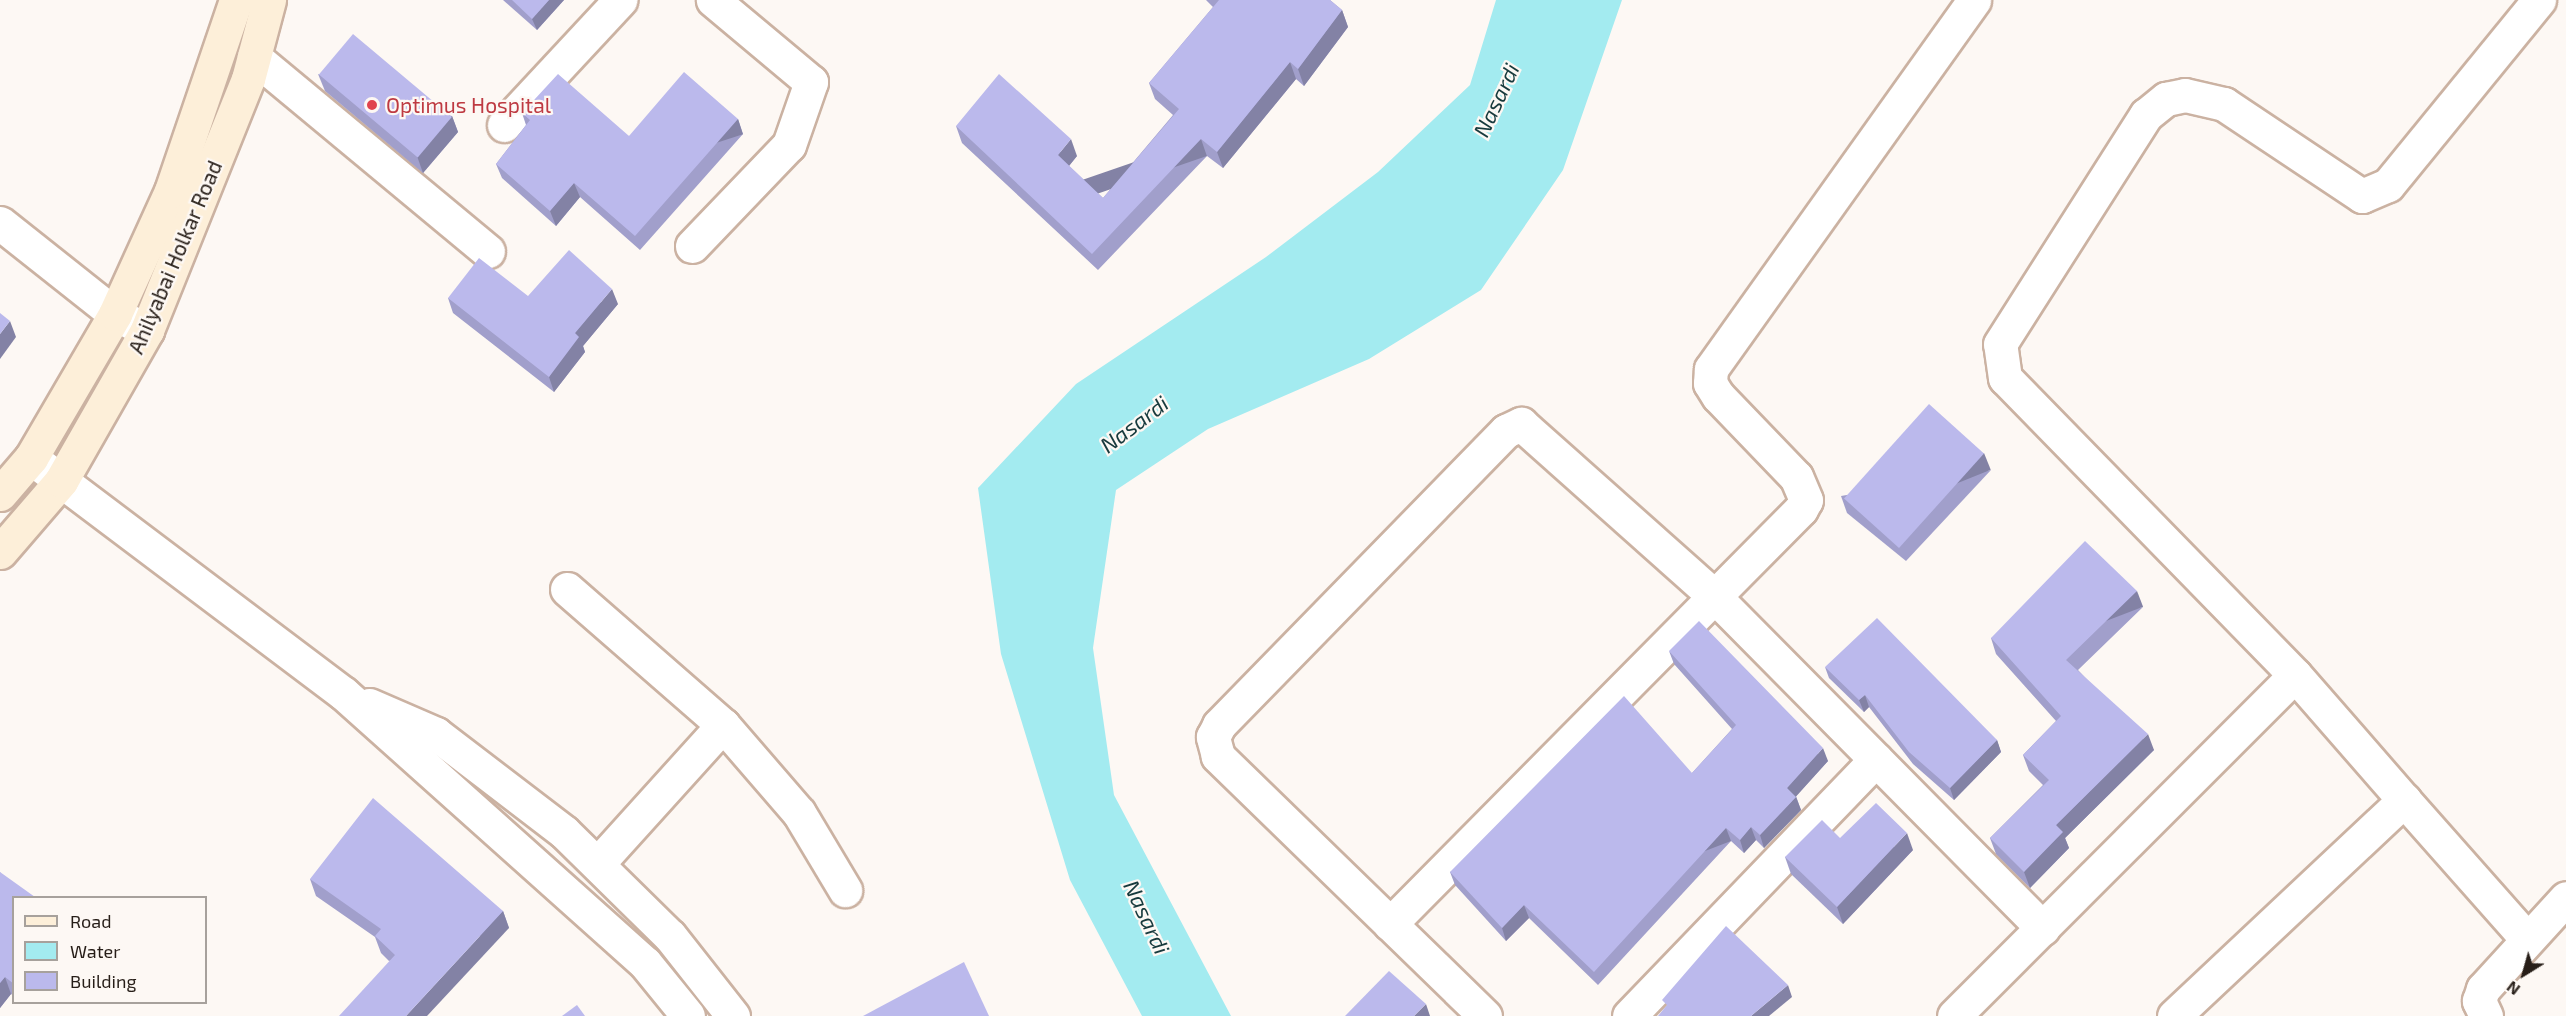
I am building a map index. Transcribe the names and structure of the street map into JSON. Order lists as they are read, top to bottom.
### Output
{
  "streets": {
    "main road": ["Ahilyabai Holkar Road"]
  },
  "water": ["Nasardi"],
  "places": ["Optimus Hospital"],
  "legend": ["Road", "Water", "Building"],
  "north": "bottom left"
}
